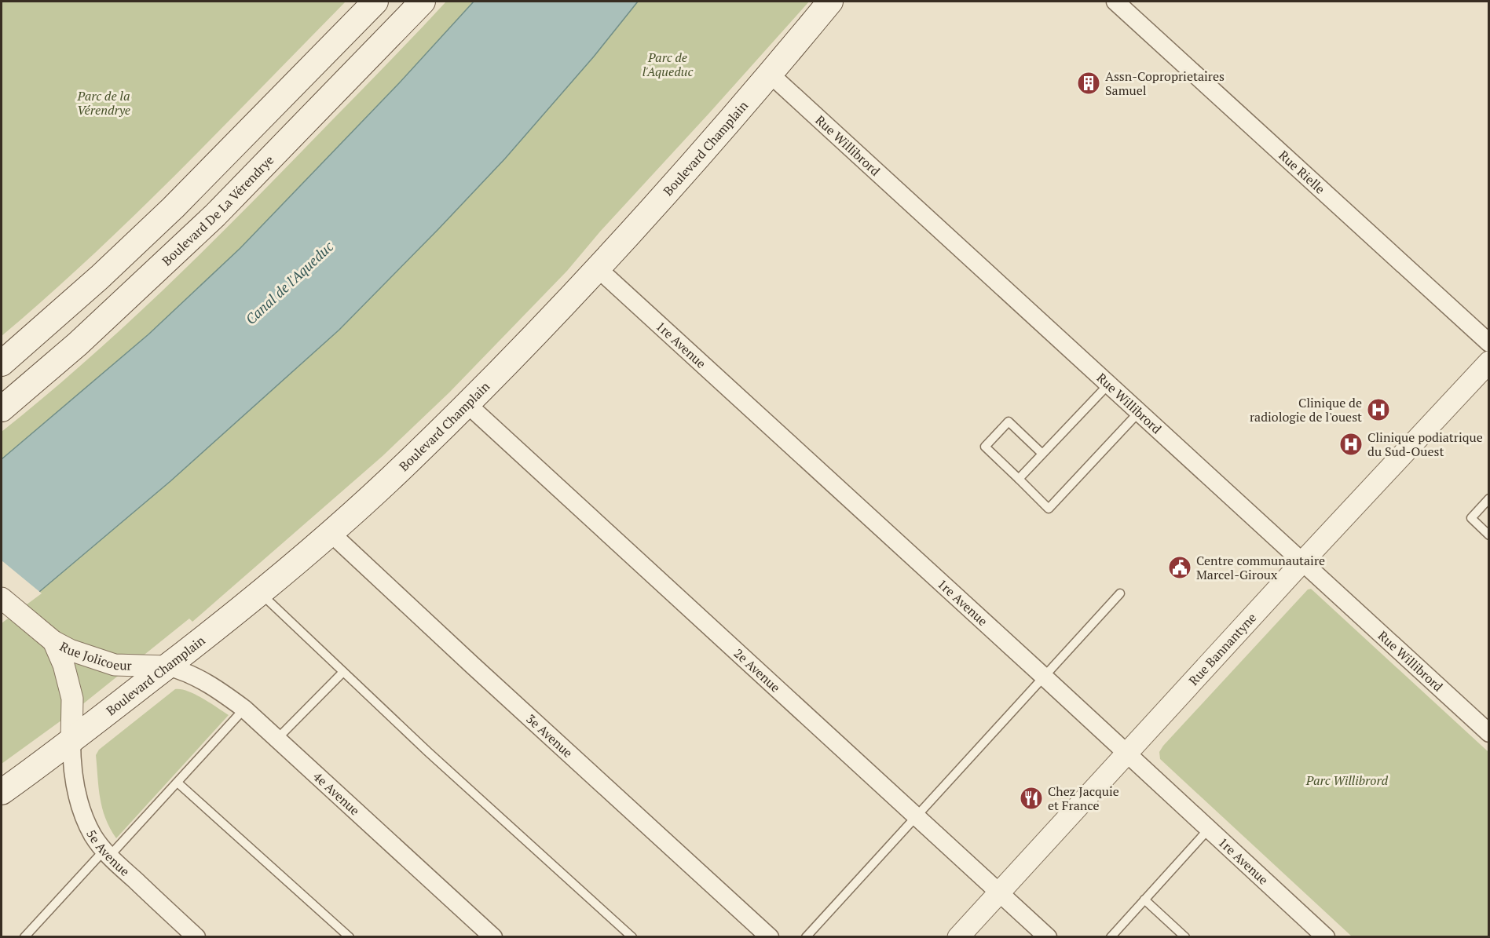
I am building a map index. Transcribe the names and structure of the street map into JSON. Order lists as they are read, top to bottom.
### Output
{
  "streets": {
    "main road": ["Boulevard Champlain", "Boulevard De La Vérendrye"],
    "street": [
      "Rue Willibrord",
      "Rue Rielle",
      "1re Avenue",
      "Rue Bannantyne",
      "Rue Jolicoeur",
      "2e Avenue",
      "3e Avenue",
      "4e Avenue",
      "5e Avenue"
    ]
  },
  "crossings": [
    ["Rue Willibrord", "Boulevard Champlain"],
    ["Rue Willibrord", "Rue Bannantyne"],
    ["Boulevard Champlain", "1re Avenue"],
    ["Boulevard Champlain", "Rue Jolicoeur"],
    ["Boulevard Champlain", "2e Avenue"],
    ["Boulevard Champlain", "3e Avenue"],
    ["Boulevard Champlain", "4e Avenue"],
    ["Boulevard Champlain", "5e Avenue"],
    ["1re Avenue", "Rue Bannantyne"],
    ["Rue Bannantyne", "2e Avenue"],
    ["Rue Jolicoeur", "4e Avenue"],
    ["Rue Jolicoeur", "5e Avenue"]
  ],
  "water": ["Canal de l'Aqueduc"],
  "parks": ["Parc de l'Aqueduc", "Parc de la Vérendrye", "Parc Willibrord"],
  "places": {
    "building": ["Assn-Coproprietaires Samuel"],
    "hospital": ["Clinique de radiologie de l'ouest", "Clinique podiatrique du Sud-Ouest"],
    "public building": ["Centre communautaire Marcel-Giroux"],
    "restaurant": ["Chez Jacquie et France"]
  }
}
